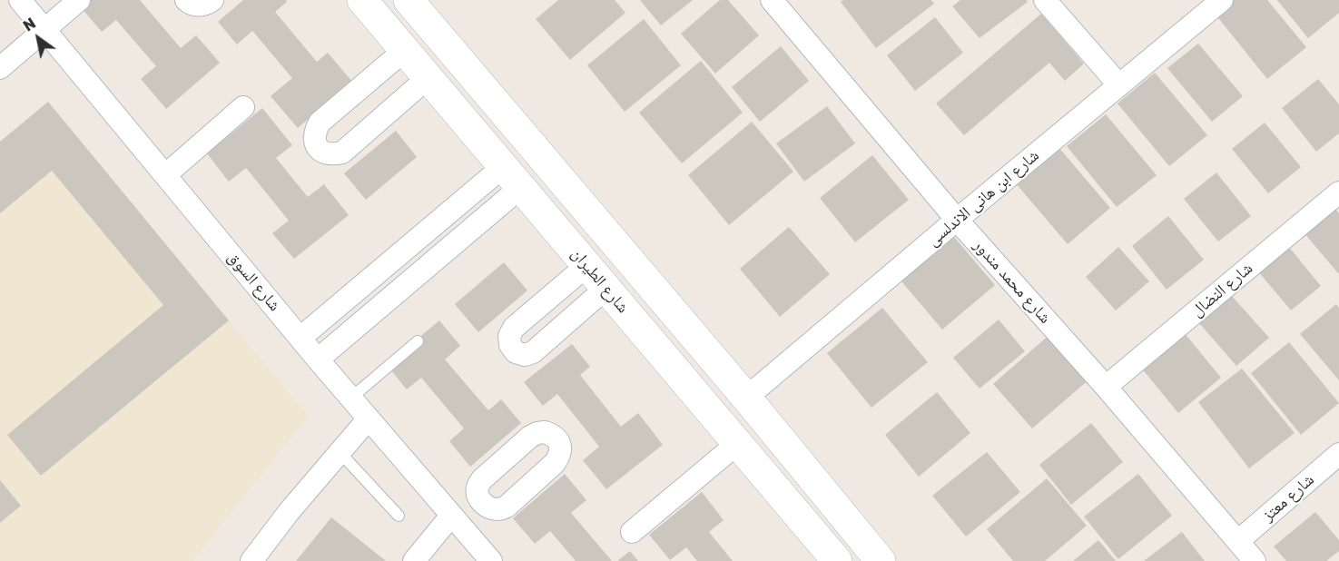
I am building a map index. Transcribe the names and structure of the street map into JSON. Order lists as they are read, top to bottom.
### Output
{
  "streets": {
    "main road": ["شارع الطيران"],
    "street": [
      "شارع ابن هانى الاندلسى",
      "شارع السوق",
      "شارع محمد مندور",
      "شارع النضال",
      "شارع معتز"
    ]
  },
  "crossings": [
    ["شارع ابن هانى الاندلسى", "شارع محمد مندور"],
    ["شارع محمد مندور", "شارع النضال"],
    ["شارع محمد مندور", "شارع معتز"]
  ],
  "north": "top left"
}
